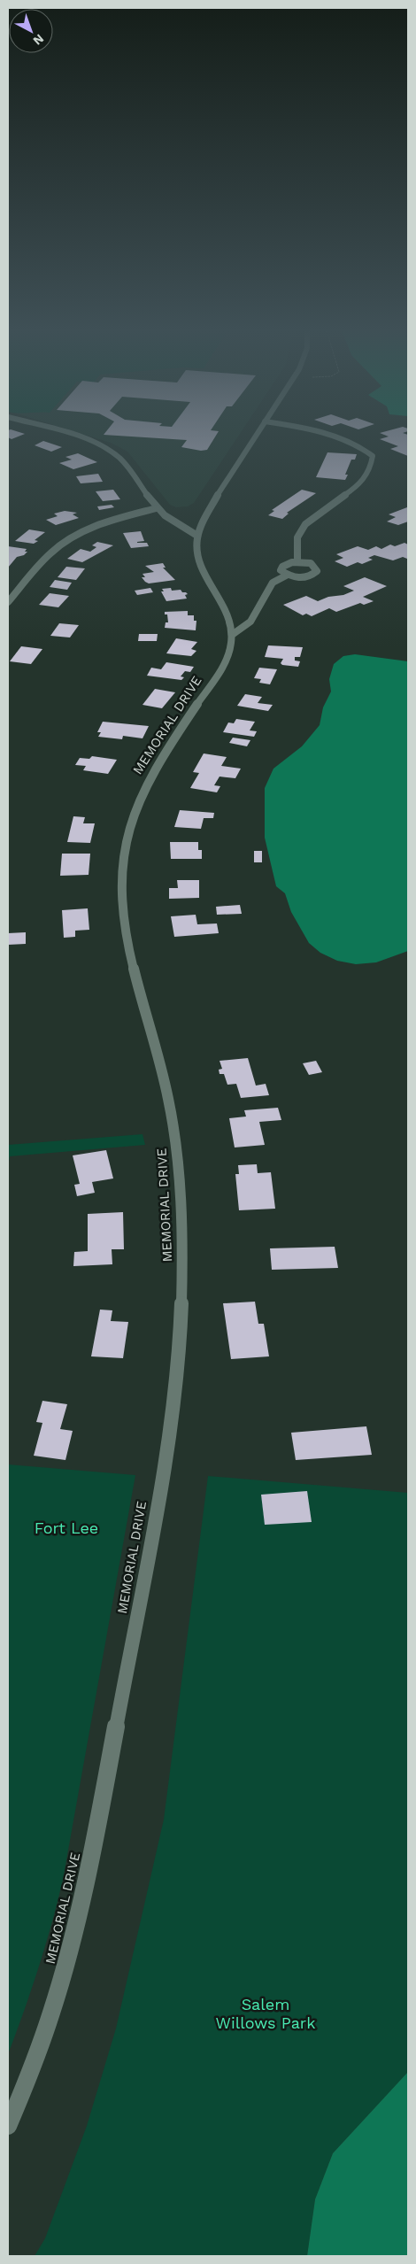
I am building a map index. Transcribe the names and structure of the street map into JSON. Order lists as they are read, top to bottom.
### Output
{
  "streets": {
    "street": ["MEMORIAL DRIVE"]
  },
  "parks": ["Fort Lee", "Salem Willows Park"],
  "north": "bottom right"
}
